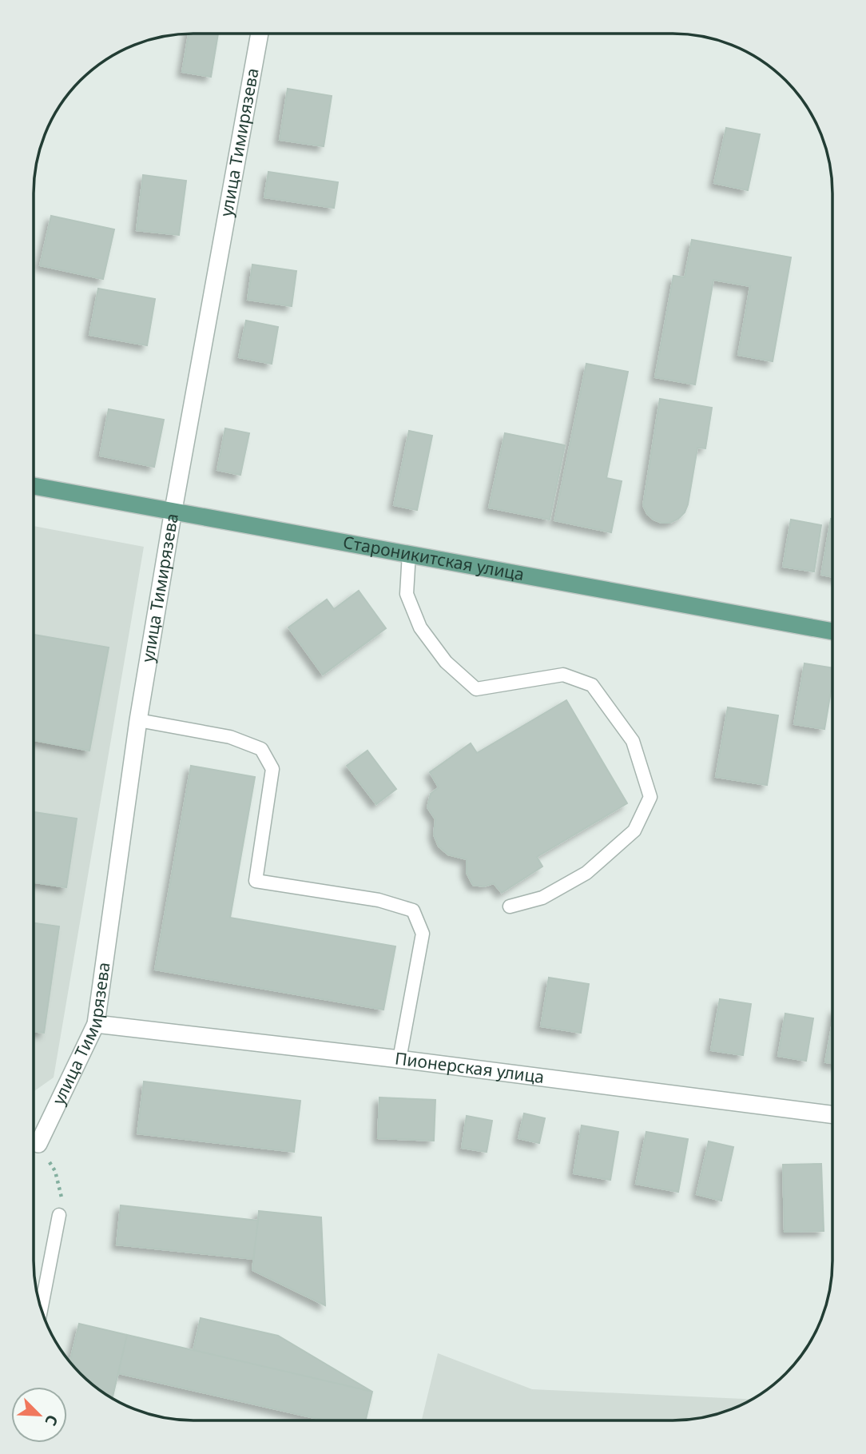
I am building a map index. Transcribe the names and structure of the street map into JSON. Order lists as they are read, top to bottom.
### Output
{
  "streets": {
    "main road": ["Староникитская улица"],
    "street": ["улица Тимирязева", "Пионерская улица"]
  },
  "crossings": [
    ["улица Тимирязева", "Староникитская улица"],
    ["улица Тимирязева", "Пионерская улица"]
  ],
  "north": "bottom right"
}
